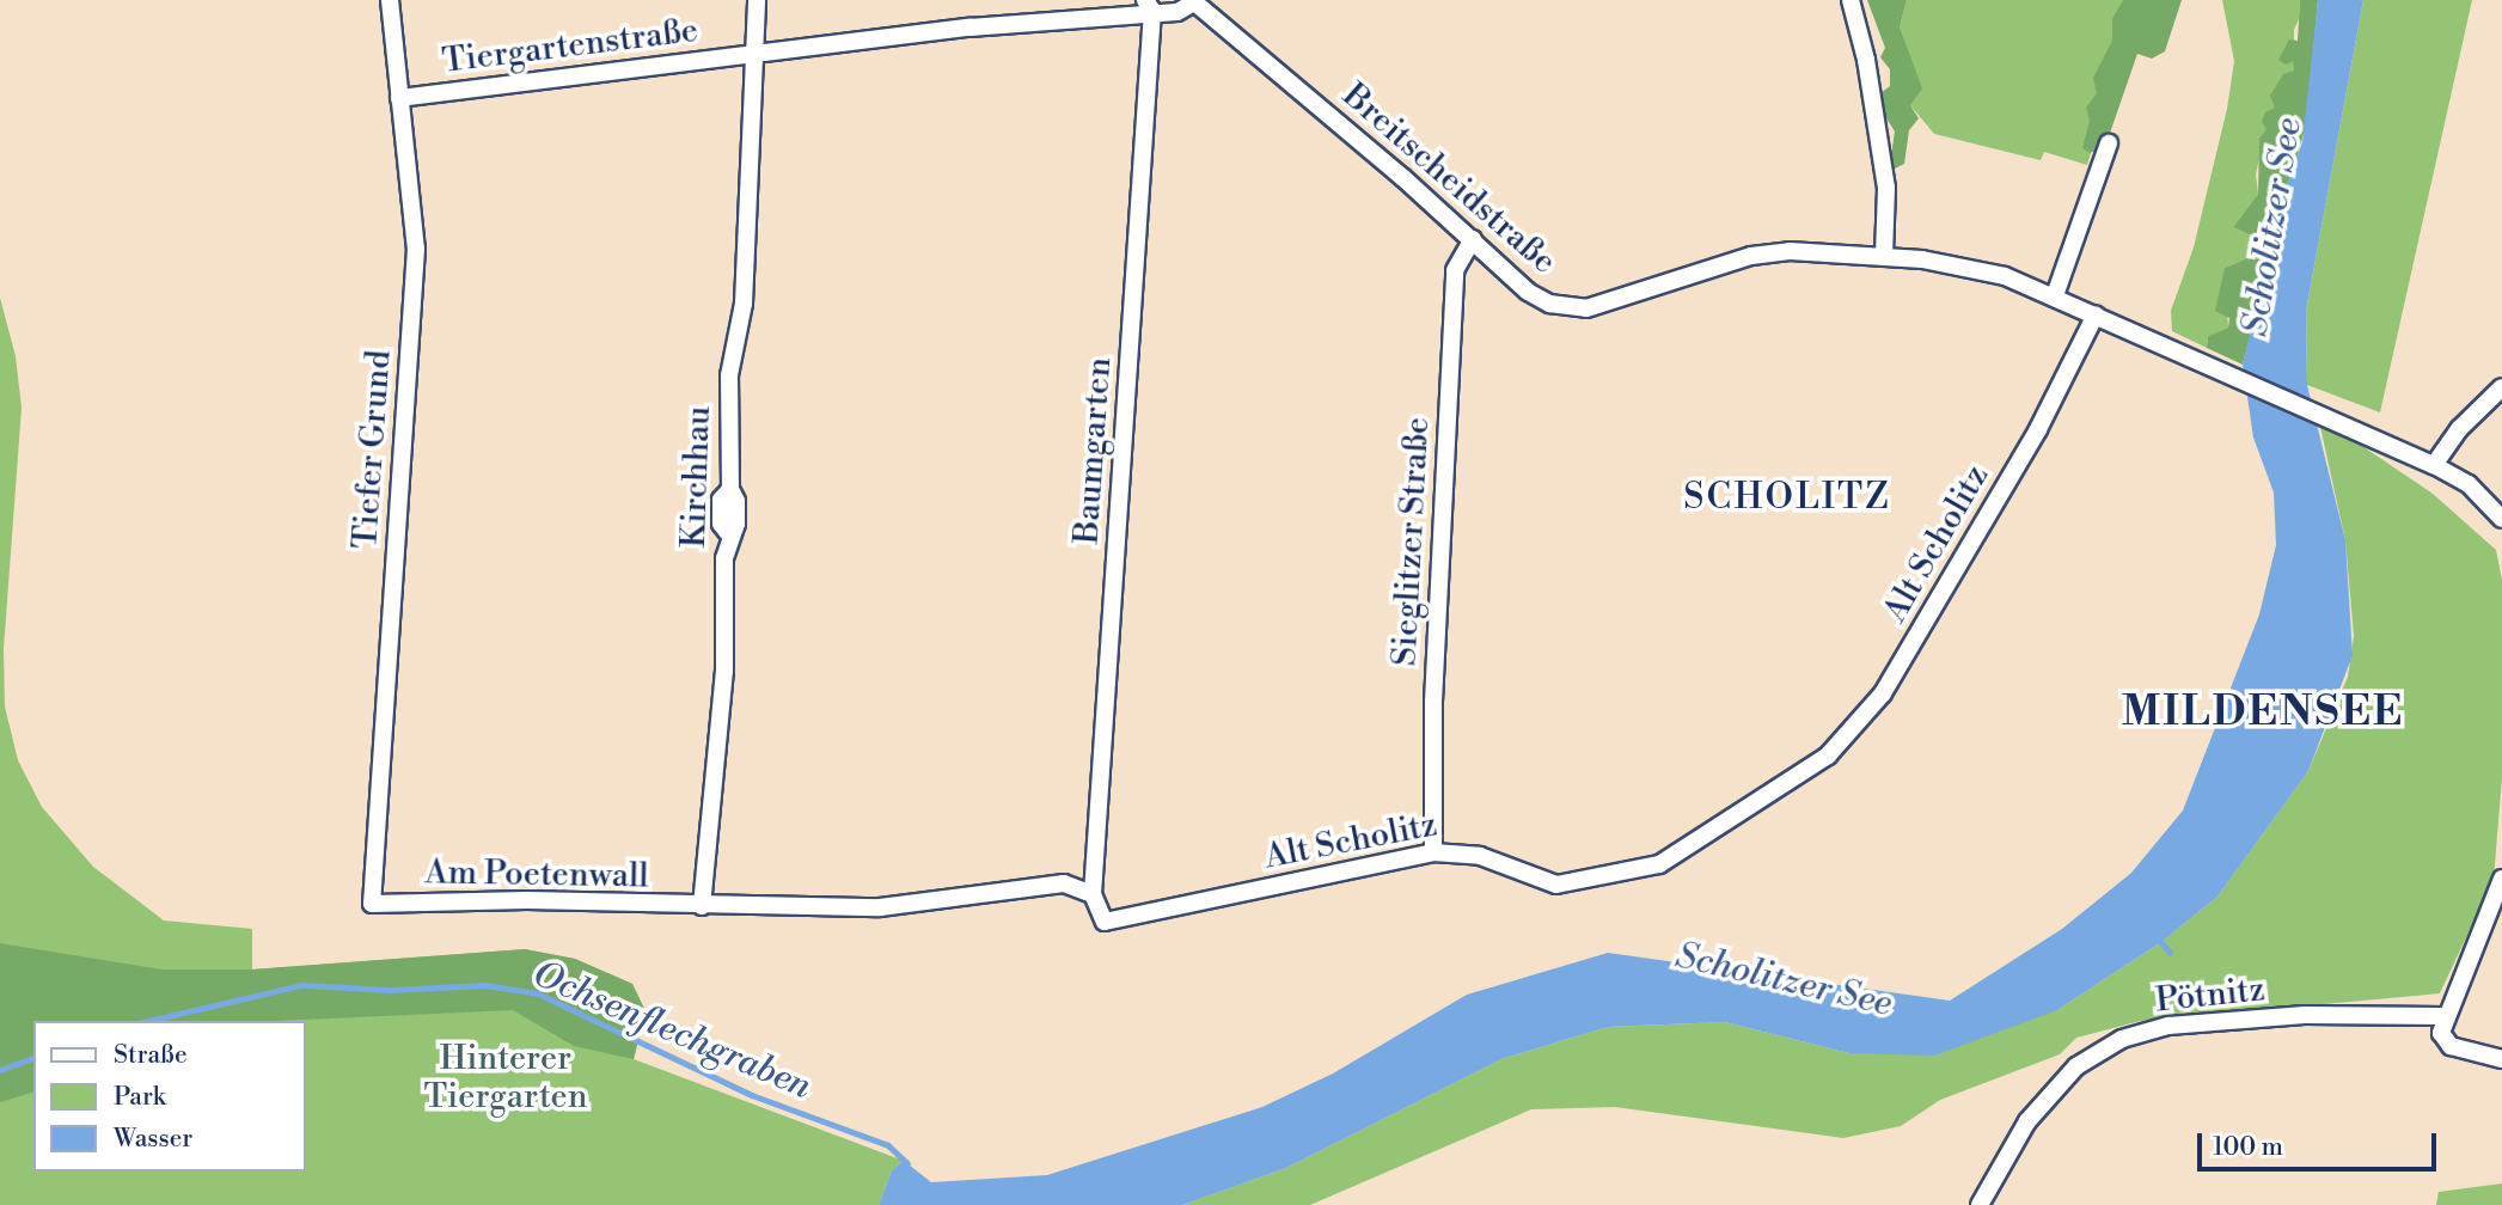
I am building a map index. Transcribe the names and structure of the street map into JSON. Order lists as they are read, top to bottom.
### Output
{
  "streets": {
    "street": [
      "Tiergartenstraße",
      "Breitscheidstraße",
      "Tiefer Grund",
      "Baumgarten",
      "Kirchhau",
      "Sieglitzer Straße",
      "Alt Scholitz",
      "Am Poetenwall",
      "Pötnitz"
    ]
  },
  "crossings": [
    ["Tiergartenstraße", "Breitscheidstraße"],
    ["Tiergartenstraße", "Tiefer Grund"],
    ["Tiergartenstraße", "Baumgarten"],
    ["Tiergartenstraße", "Kirchhau"],
    ["Breitscheidstraße", "Sieglitzer Straße"],
    ["Breitscheidstraße", "Alt Scholitz"],
    ["Tiefer Grund", "Am Poetenwall"],
    ["Baumgarten", "Alt Scholitz"],
    ["Kirchhau", "Am Poetenwall"],
    ["Sieglitzer Straße", "Alt Scholitz"]
  ],
  "districts": ["SCHOLITZ", "MILDENSEE"],
  "water": ["Scholitzer See", "Ochsenflechgraben"],
  "parks": ["Hinterer Tiergarten"],
  "legend": ["Straße", "Park", "Wasser"],
  "scale_bar": "100 m"
}
